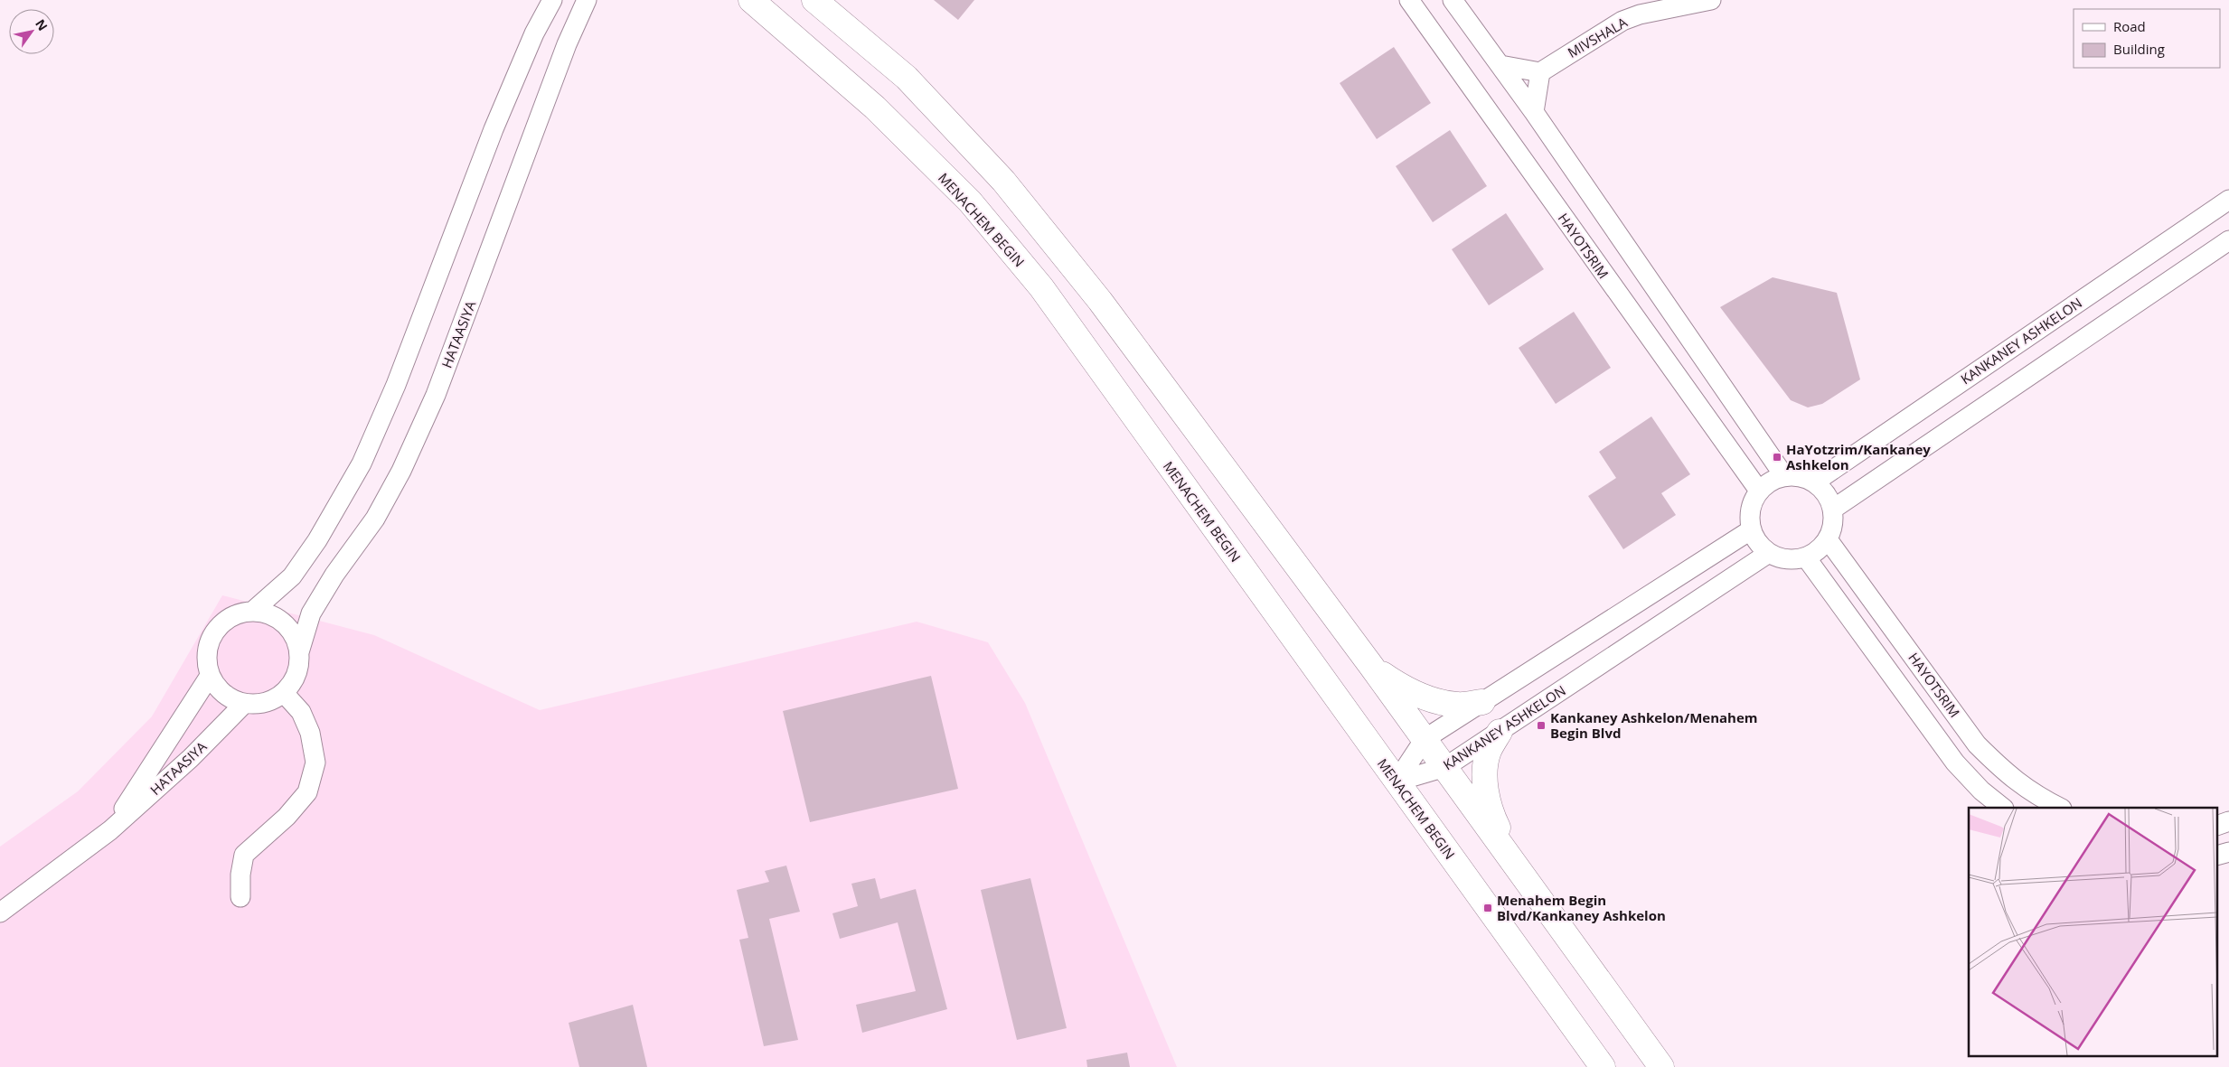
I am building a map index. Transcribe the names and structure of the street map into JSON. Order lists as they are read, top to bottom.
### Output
{
  "streets": {
    "main road": ["MENACHEM BEGIN"],
    "street": [
      "MIVSHALA",
      "HAYOTSRIM",
      "HATAASIYA",
      "KANKANEY ASHKELON"
    ]
  },
  "crossings": [
    ["MENACHEM BEGIN", "KANKANEY ASHKELON"],
    ["HAYOTSRIM", "KANKANEY ASHKELON"]
  ],
  "places": {
    "transit": ["HaYotzrim/Kankaney Ashkelon", "Kankaney Ashkelon/Menahem Begin Blvd", "Menahem Begin Blvd/Kankaney Ashkelon"]
  },
  "legend": ["Road", "Building"],
  "north": "top right"
}
